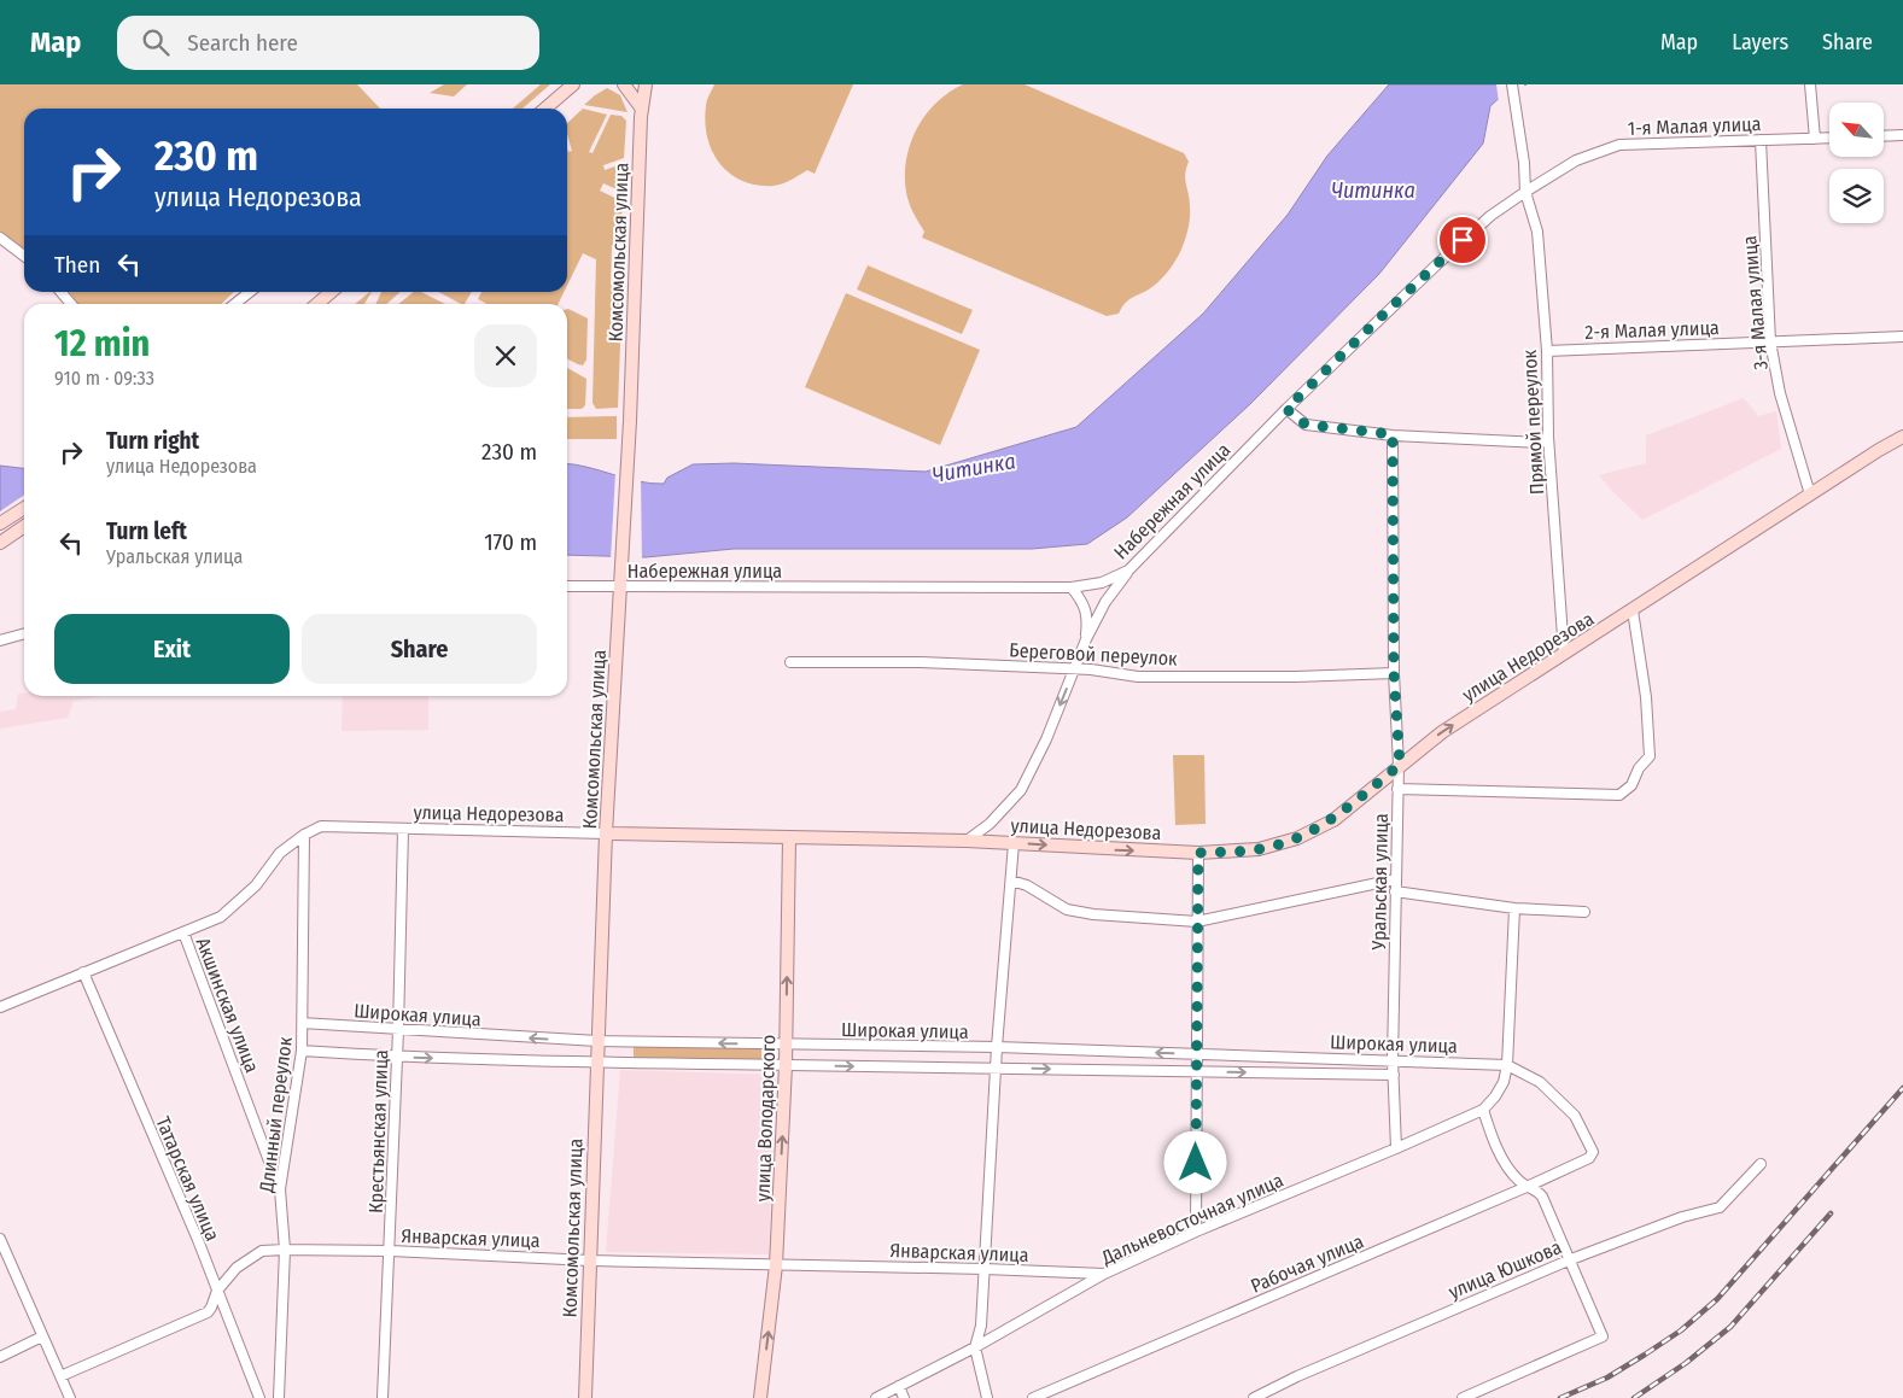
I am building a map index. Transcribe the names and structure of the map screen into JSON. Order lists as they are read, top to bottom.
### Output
{
  "streets": {
    "main road": ["Комсомольская улица", "улица Недорезова", "улица Володарского"],
    "street": [
      "1-я Малая улица",
      "3-я Малая улица",
      "2-я Малая улица",
      "Прямой переулок",
      "Набережная улица",
      "Береговой переулок",
      "Уральская улица",
      "Акшинская улица",
      "Широкая улица",
      "Длинный переулок",
      "Крестьянская улица",
      "Татарская улица",
      "Дальневосточная улица",
      "Январская улица",
      "Рабочая улица",
      "улица Юшкова"
    ]
  },
  "crossings": [
    ["1-я Малая улица", "3-я Малая улица"],
    ["1-я Малая улица", "Прямой переулок"],
    ["1-я Малая улица", "Набережная улица"],
    ["Комсомольская улица", "Набережная улица"],
    ["Комсомольская улица", "улица Недорезова"],
    ["Комсомольская улица", "Широкая улица"],
    ["Комсомольская улица", "Январская улица"],
    ["3-я Малая улица", "2-я Малая улица"],
    ["3-я Малая улица", "улица Недорезова"],
    ["2-я Малая улица", "Прямой переулок"],
    ["Прямой переулок", "Набережная улица"],
    ["Прямой переулок", "улица Недорезова"],
    ["Береговой переулок", "Уральская улица"],
    ["улица Недорезова", "Уральская улица"],
    ["улица Недорезова", "Акшинская улица"],
    ["улица Недорезова", "Длинный переулок"],
    ["улица Недорезова", "улица Володарского"],
    ["улица Недорезова", "Крестьянская улица"],
    ["улица Недорезова", "Татарская улица"],
    ["Уральская улица", "Широкая улица"],
    ["Уральская улица", "Дальневосточная улица"],
    ["Акшинская улица", "Длинный переулок"],
    ["Широкая улица", "Длинный переулок"],
    ["Широкая улица", "улица Володарского"],
    ["Широкая улица", "Крестьянская улица"],
    ["Широкая улица", "Дальневосточная улица"],
    ["Широкая улица", "Рабочая улица"],
    ["Длинный переулок", "Январская улица"],
    ["улица Володарского", "Январская улица"],
    ["Крестьянская улица", "Январская улица"],
    ["Татарская улица", "Январская улица"],
    ["Дальневосточная улица", "Январская улица"],
    ["Дальневосточная улица", "Рабочая улица"]
  ],
  "one_way": ["улица Володарского"],
  "water": ["Читинка"],
  "north": "top left",
  "page": {
    "header": "Map",
    "search": "Search here",
    "nav": ["Map", "Layers", "Share"],
    "turn": ["230 m", "улица Недорезова"],
    "then": "Then",
    "heading": ["12 min", "910 m · 09:33"],
    "list": [
      {
        "name": "Turn right",
        "note": "улица Недорезова",
        "value": "230 m"
      },
      {
        "name": "Turn left",
        "note": "Уральская улица",
        "value": "170 m"
      }
    ],
    "buttons": ["Exit", "Share"]
  }
}
